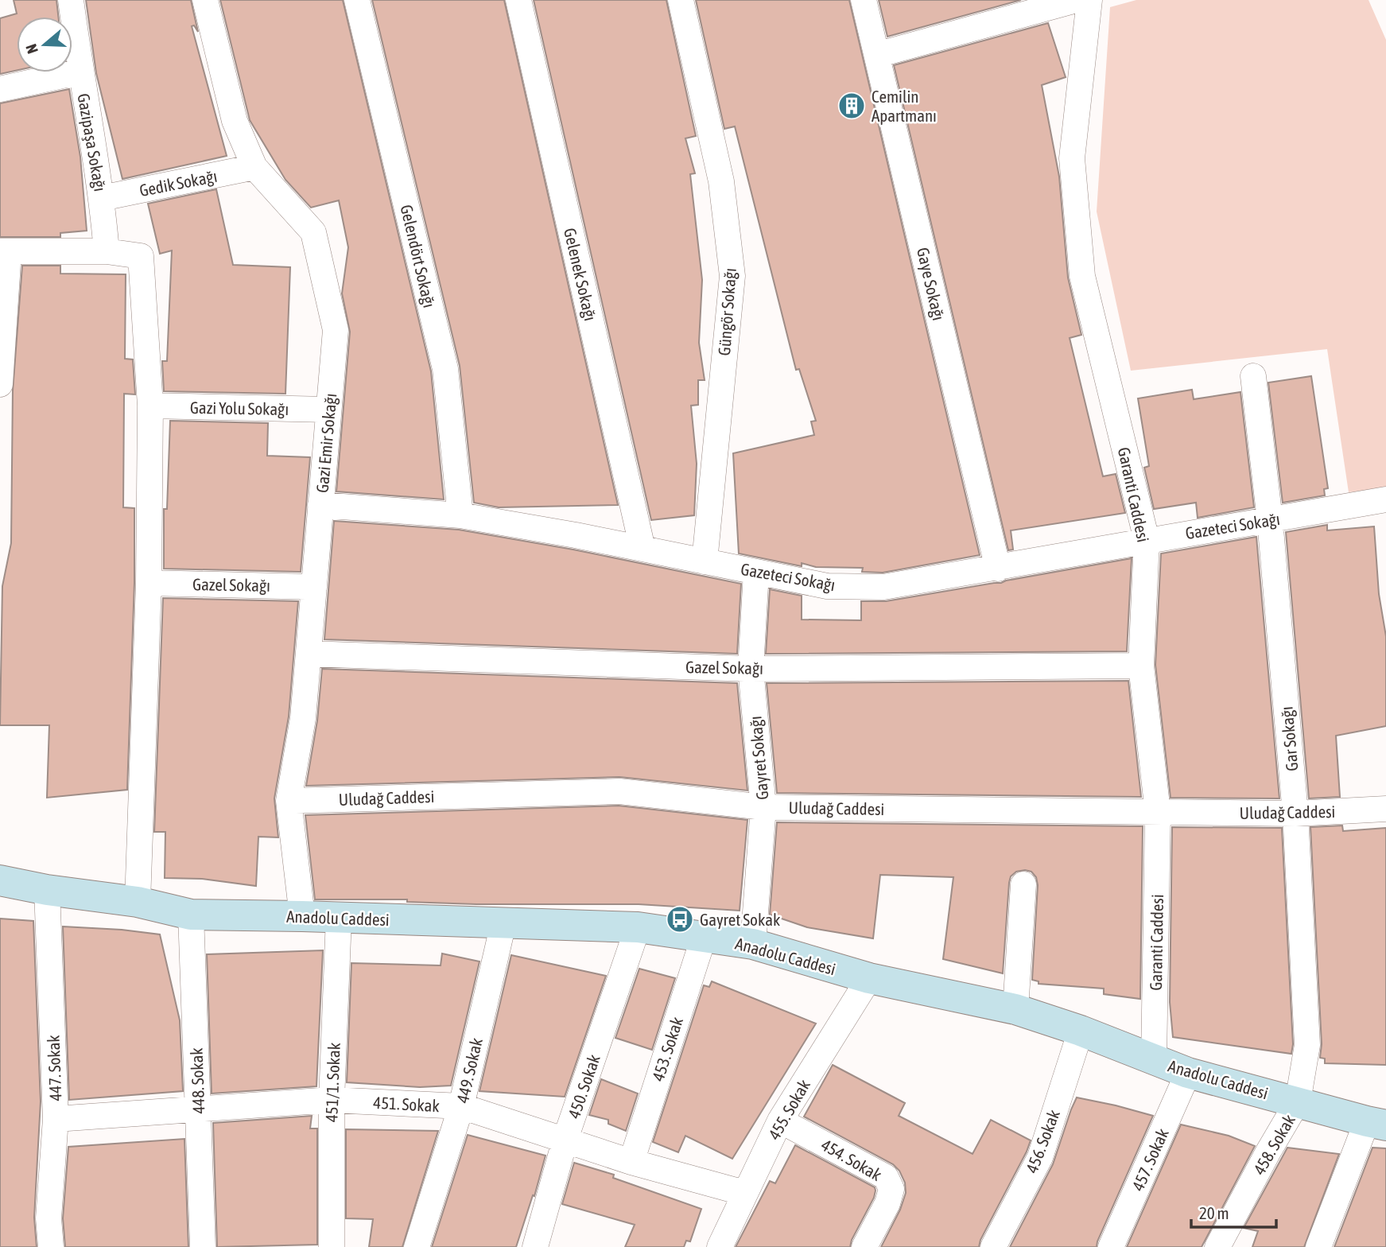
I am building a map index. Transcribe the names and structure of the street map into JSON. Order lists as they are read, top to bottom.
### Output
{
  "streets": {
    "main road": ["Anadolu Caddesi"],
    "street": [
      "Gazipaşa Sokağı",
      "Gedik Sokağı",
      "Gelendört Sokağı",
      "Gelenek Sokağı",
      "Gaye Sokağı",
      "Güngör Sokağı",
      "Gazi Yolu Sokağı",
      "Gazi Emir Sokağı",
      "Garanti Caddesi",
      "Gazeteci Sokağı",
      "Gazel Sokağı",
      "Gar Sokağı",
      "Gayret Sokağı",
      "Uludağ Caddesi",
      "453. Sokak",
      "447. Sokak",
      "449. Sokak",
      "448. Sokak",
      "451/1. Sokak",
      "450. Sokak",
      "451. Sokak",
      "455. Sokak",
      "456. Sokak",
      "458. Sokak",
      "454. Sokak",
      "457. Sokak"
    ]
  },
  "crossings": [
    ["Gazipaşa Sokağı", "Gedik Sokağı"],
    ["Gedik Sokağı", "Gazi Emir Sokağı"],
    ["Gelendört Sokağı", "Gazeteci Sokağı"],
    ["Gelenek Sokağı", "Gazeteci Sokağı"],
    ["Gaye Sokağı", "Gazeteci Sokağı"],
    ["Güngör Sokağı", "Gazeteci Sokağı"],
    ["Gazi Yolu Sokağı", "Gazi Emir Sokağı"],
    ["Gazi Emir Sokağı", "Gazeteci Sokağı"],
    ["Gazi Emir Sokağı", "Gazel Sokağı"],
    ["Gazi Emir Sokağı", "Uludağ Caddesi"],
    ["Gazi Emir Sokağı", "Anadolu Caddesi"],
    ["Garanti Caddesi", "Gazeteci Sokağı"],
    ["Garanti Caddesi", "Gazel Sokağı"],
    ["Garanti Caddesi", "Uludağ Caddesi"],
    ["Garanti Caddesi", "Anadolu Caddesi"],
    ["Gazeteci Sokağı", "Gar Sokağı"],
    ["Gazeteci Sokağı", "Gayret Sokağı"],
    ["Gazel Sokağı", "Gayret Sokağı"],
    ["Gar Sokağı", "Uludağ Caddesi"],
    ["Gar Sokağı", "Anadolu Caddesi"],
    ["Gar Sokağı", "458. Sokak"],
    ["Gayret Sokağı", "Uludağ Caddesi"],
    ["Gayret Sokağı", "Anadolu Caddesi"],
    ["Anadolu Caddesi", "453. Sokak"],
    ["Anadolu Caddesi", "447. Sokak"],
    ["Anadolu Caddesi", "449. Sokak"],
    ["Anadolu Caddesi", "448. Sokak"],
    ["Anadolu Caddesi", "451/1. Sokak"],
    ["Anadolu Caddesi", "450. Sokak"],
    ["Anadolu Caddesi", "455. Sokak"],
    ["Anadolu Caddesi", "456. Sokak"],
    ["Anadolu Caddesi", "458. Sokak"],
    ["Anadolu Caddesi", "457. Sokak"],
    ["453. Sokak", "451. Sokak"],
    ["447. Sokak", "451. Sokak"],
    ["449. Sokak", "451. Sokak"],
    ["448. Sokak", "451. Sokak"],
    ["451/1. Sokak", "451. Sokak"],
    ["450. Sokak", "451. Sokak"],
    ["451. Sokak", "455. Sokak"],
    ["455. Sokak", "454. Sokak"]
  ],
  "places": {
    "building": ["Cemilin Apartmanı"],
    "bus stop": ["Gayret Sokak"]
  },
  "scale_bar": "20 m",
  "north": "left"
}
